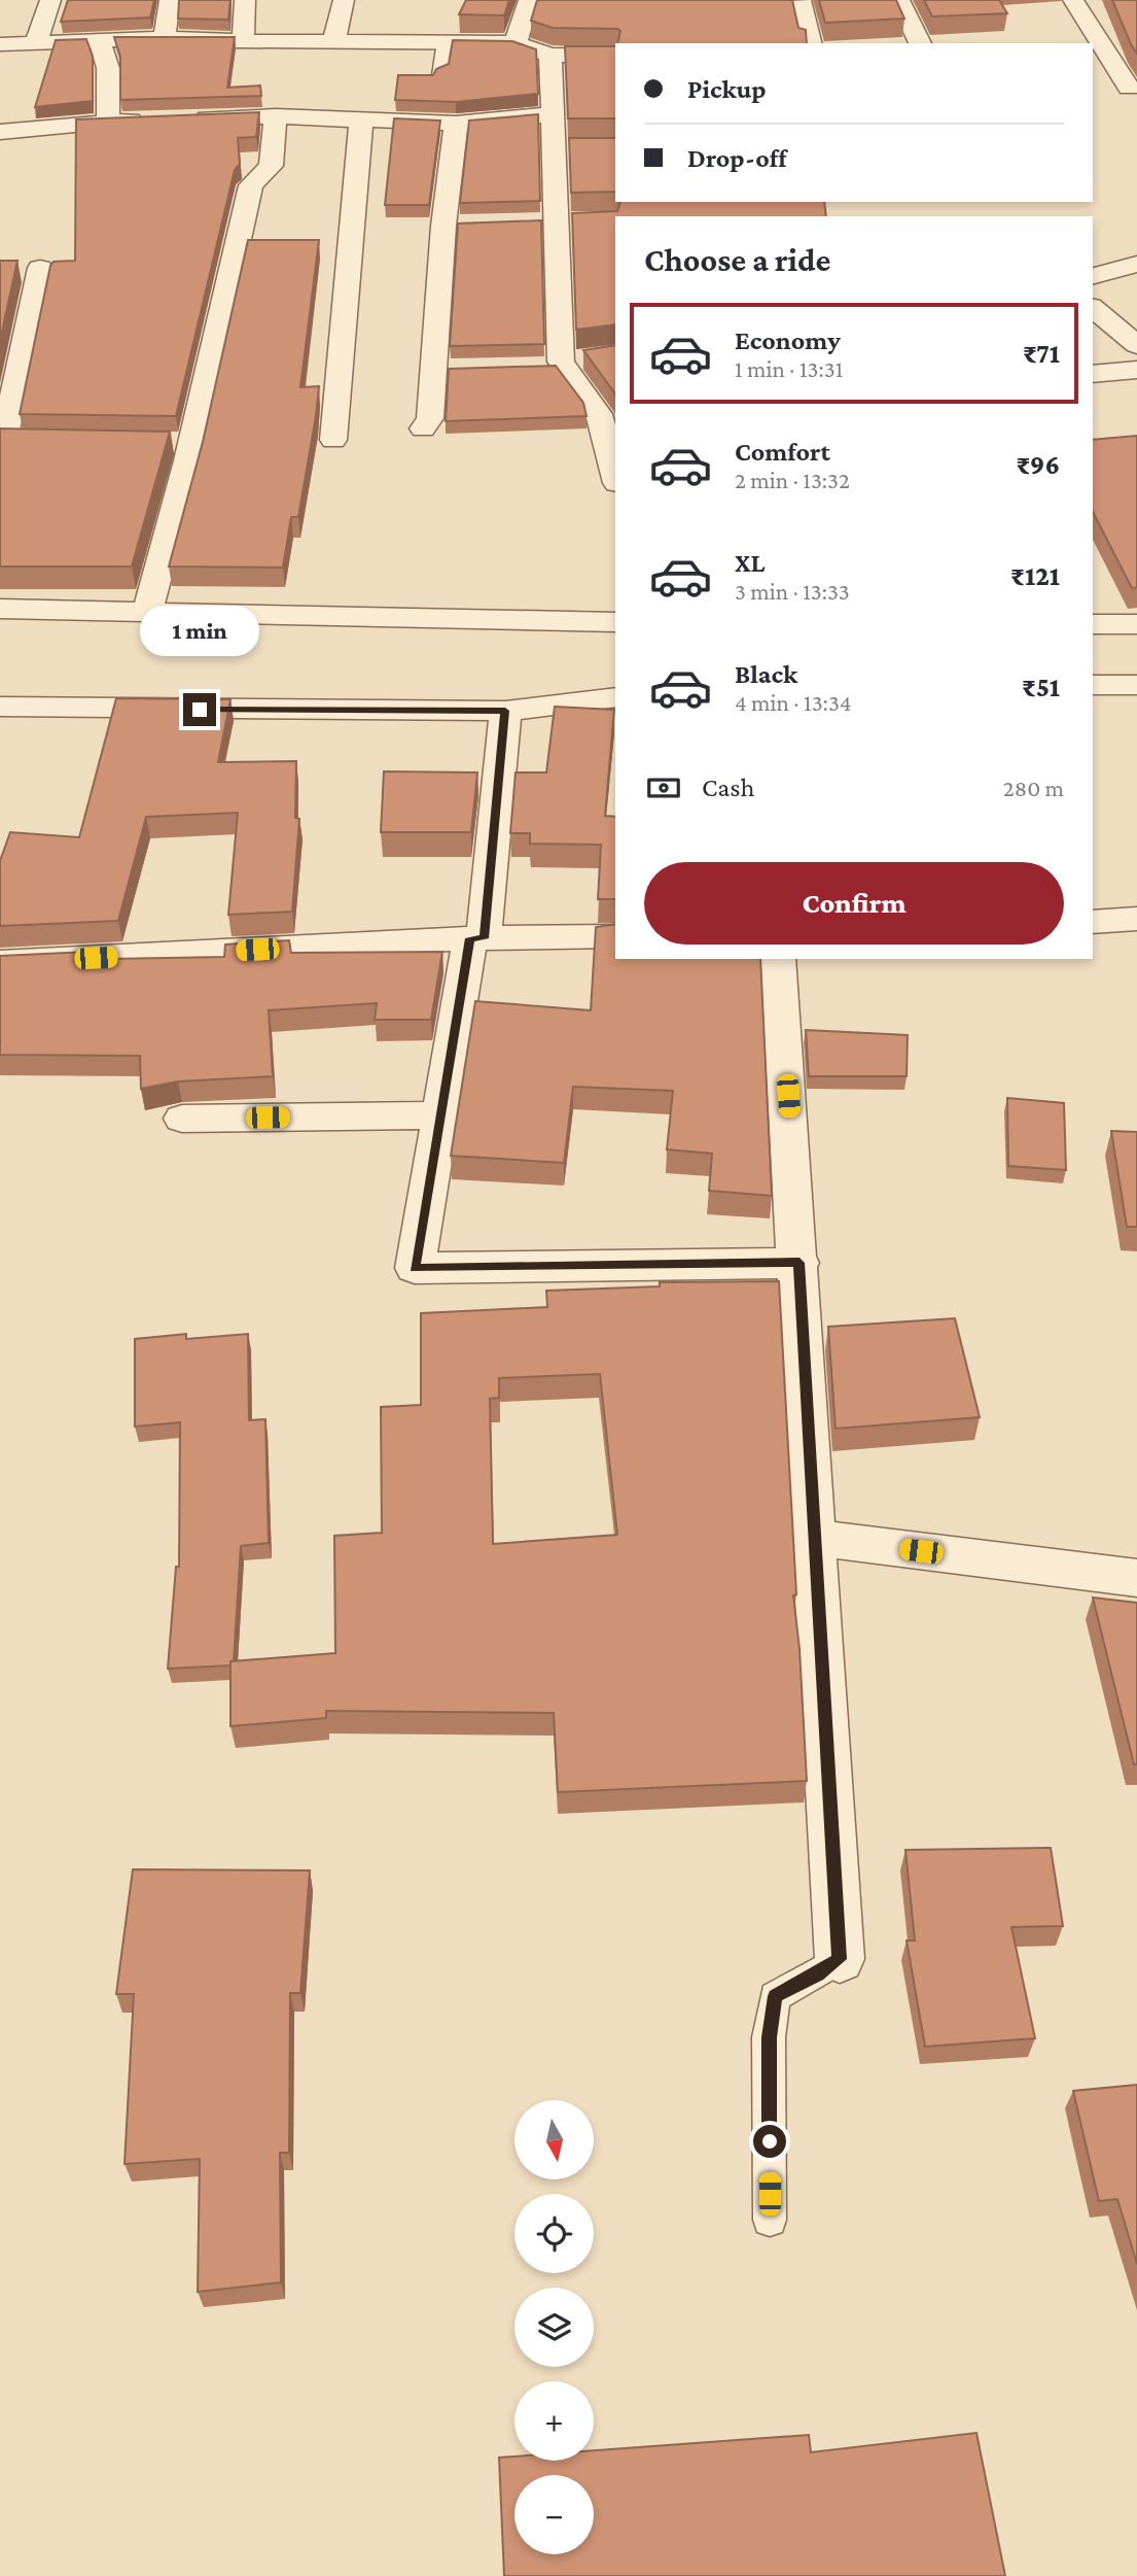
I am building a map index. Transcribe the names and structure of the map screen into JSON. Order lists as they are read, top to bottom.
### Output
{
  "north": "bottom",
  "page": {
    "banner": ["Pickup", "Drop-off"],
    "heading": "Choose a ride",
    "list": [
      {
        "name": "Economy",
        "note": "1 min · 13:31",
        "value": "₹71"
      },
      {
        "name": "Comfort",
        "note": "2 min · 13:32",
        "value": "₹96"
      },
      {
        "name": "XL",
        "note": "3 min · 13:33",
        "value": "₹121"
      },
      {
        "name": "Black",
        "note": "4 min · 13:34",
        "value": "₹51"
      }
    ],
    "bubble": "1 min",
    "pay": ["Cash", "280 m"],
    "buttons": "Confirm",
    "map_buttons": ["+", "−"]
  }
}
